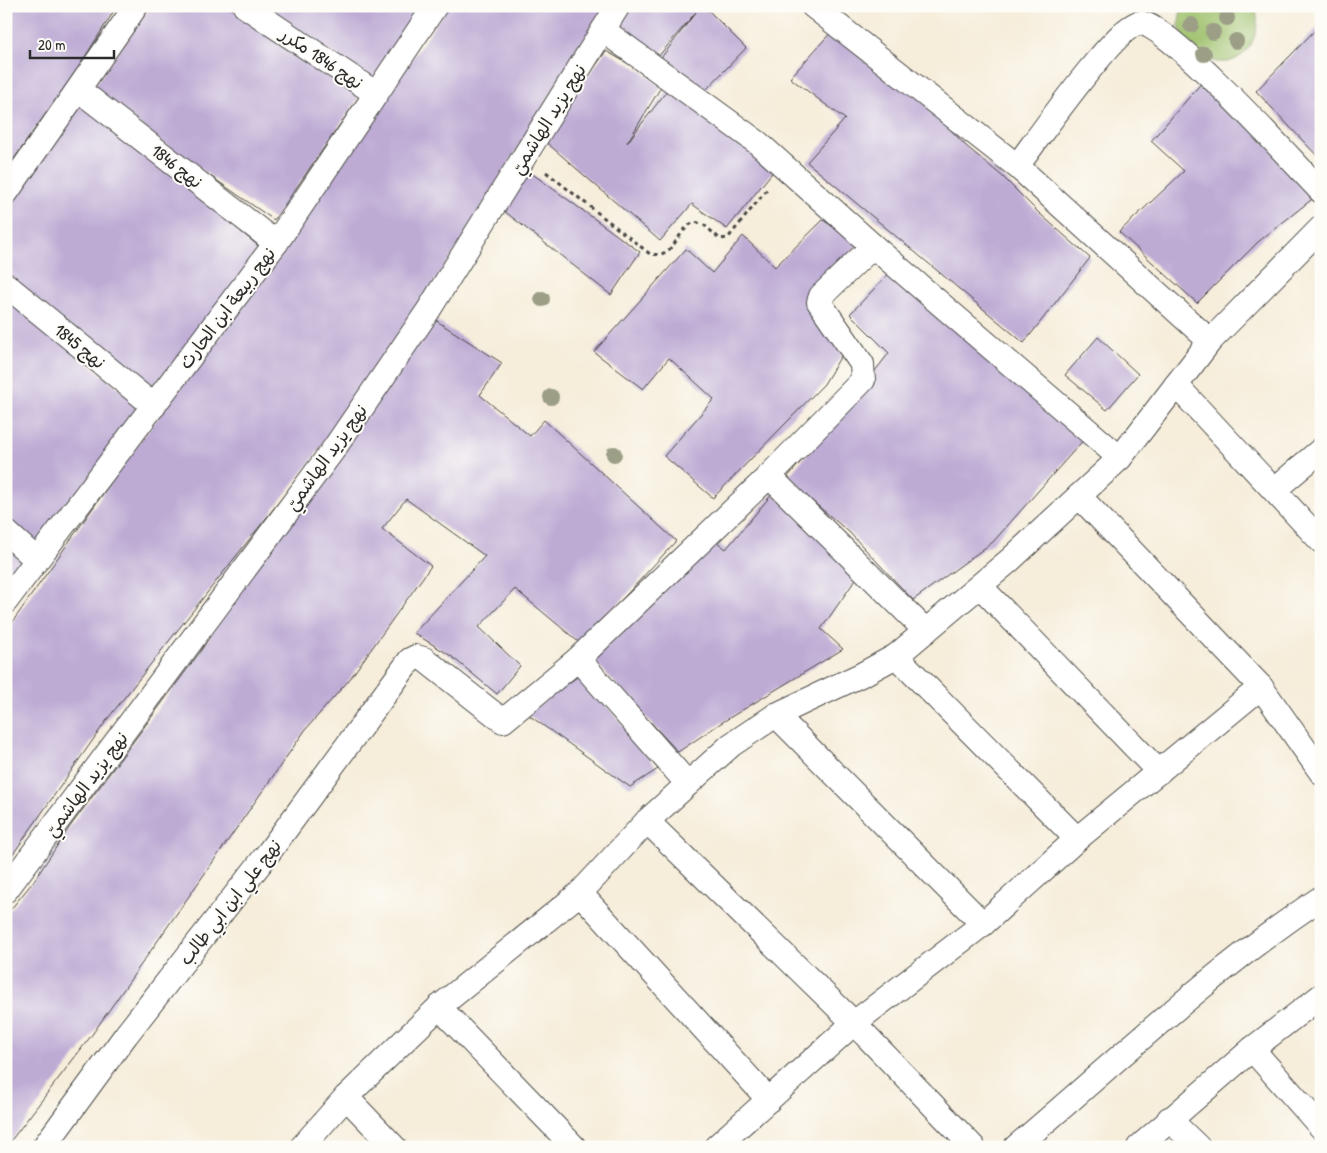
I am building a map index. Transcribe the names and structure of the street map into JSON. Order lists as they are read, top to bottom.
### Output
{
  "streets": {
    "street": [
      "نهج 1846 مكرر",
      "نهج يزيد الهاشميّ",
      "نهج 1846",
      "نهج ربيعة ابن الحارث",
      "نهج 1845",
      "نهج علي ابن ابي طالب"
    ]
  },
  "crossings": [
    ["نهج 1846 مكرر", "نهج ربيعة ابن الحارث"],
    ["نهج 1846", "نهج ربيعة ابن الحارث"],
    ["نهج ربيعة ابن الحارث", "نهج 1845"]
  ],
  "scale_bar": "20 m"
}
